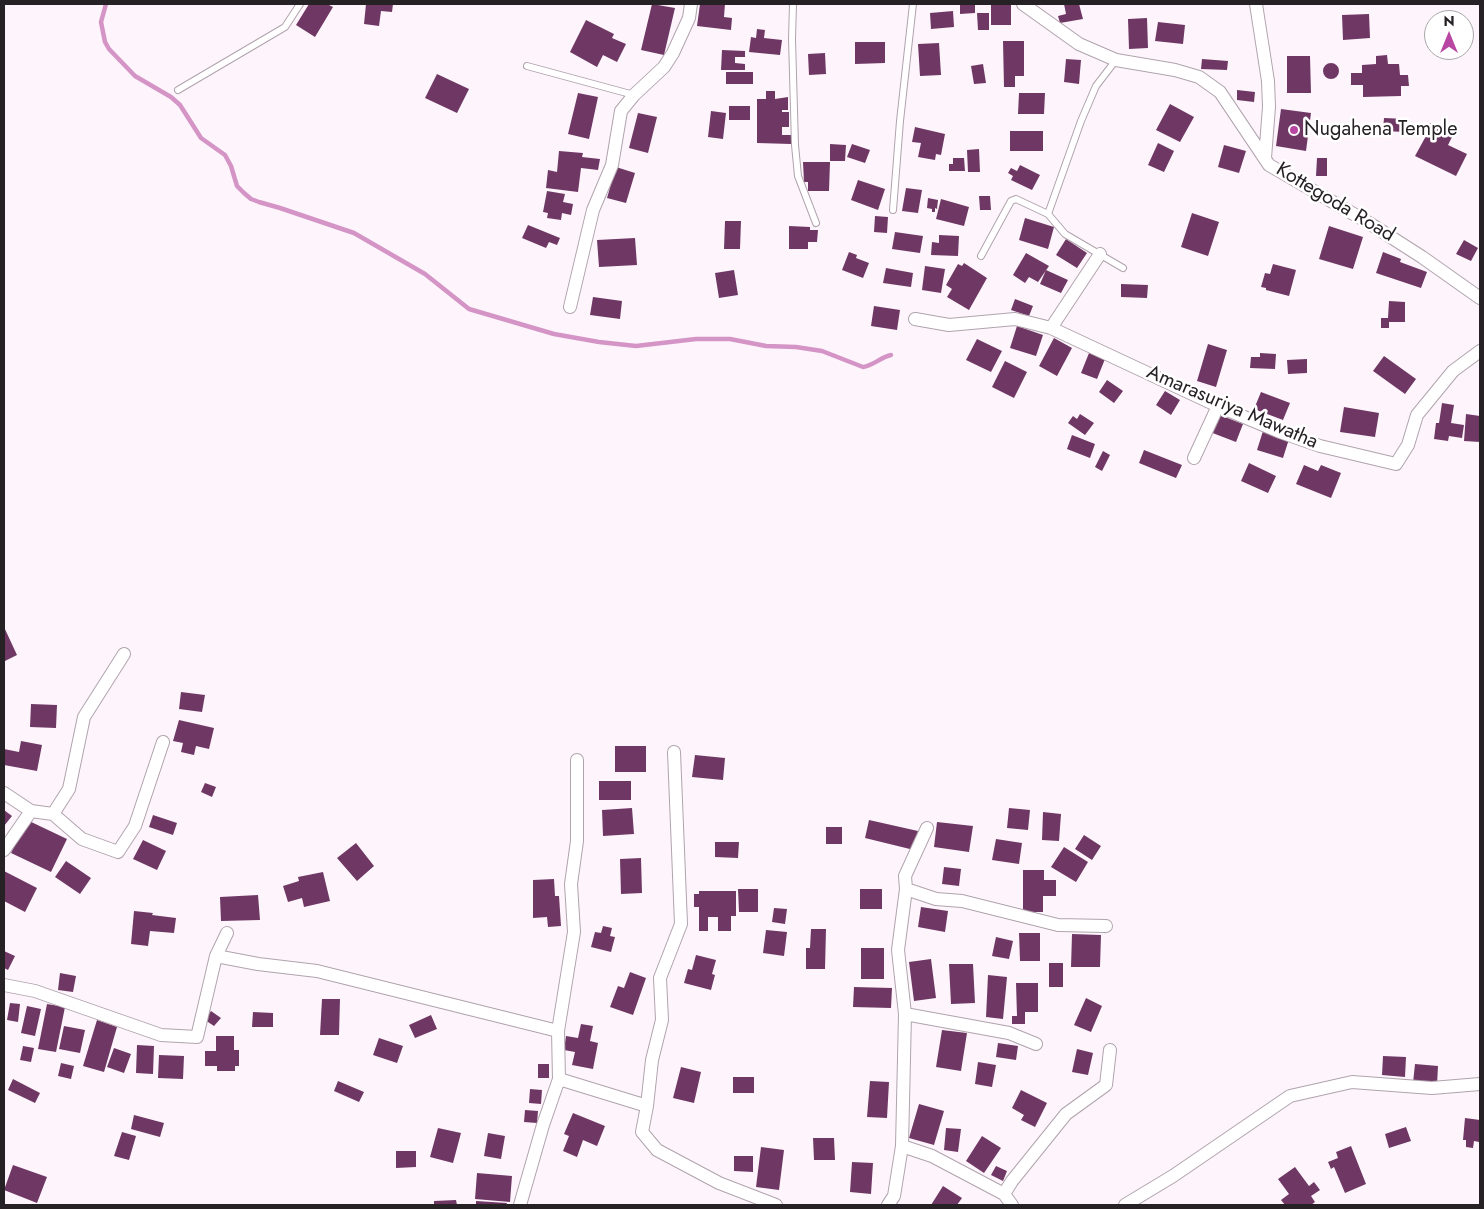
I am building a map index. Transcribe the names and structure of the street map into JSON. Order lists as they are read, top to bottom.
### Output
{
  "streets": {
    "street": ["Kottegoda Road", "Amarasuriya Mawatha"]
  },
  "places": ["Nugahena Temple"],
  "north": "top"
}
